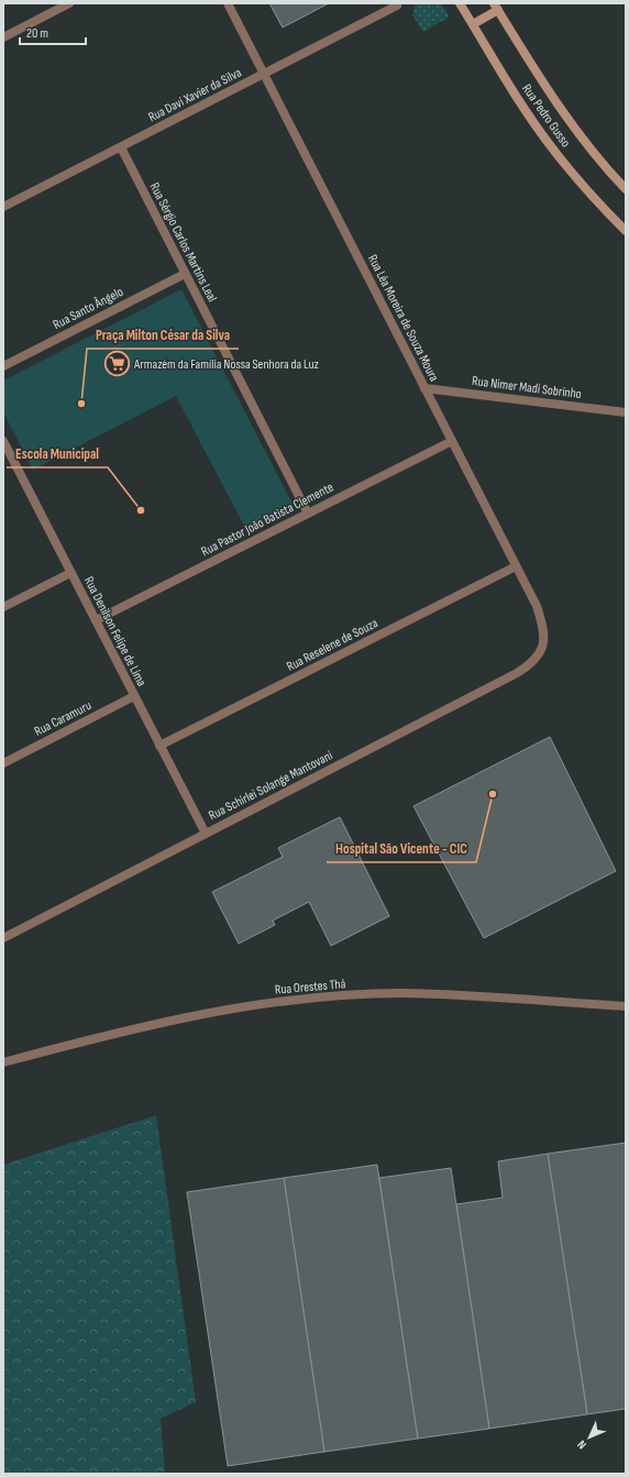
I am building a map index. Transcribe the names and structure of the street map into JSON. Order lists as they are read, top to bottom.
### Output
{
  "streets": {
    "main road": ["Rua Pedro Gusso"],
    "street": [
      "Rua Davi Xavier da Silva",
      "Rua Sérgio Carlos Martins Leal",
      "Rua Santo Ângelo",
      "Rua Léa Moreira de Souza Moura",
      "Rua Nimer Madi Sobrinho",
      "Rua Pastor João Batista Clemente",
      "Rua Denilson Felipe de Lima",
      "Rua Reselene de Souza",
      "Rua Caramuru",
      "Rua Schirlei Solange Mantovani",
      "Rua Orestes Thá"
    ]
  },
  "crossings": [
    ["Rua Davi Xavier da Silva", "Rua Sérgio Carlos Martins Leal"],
    ["Rua Davi Xavier da Silva", "Rua Léa Moreira de Souza Moura"],
    ["Rua Sérgio Carlos Martins Leal", "Rua Santo Ângelo"],
    ["Rua Sérgio Carlos Martins Leal", "Rua Pastor João Batista Clemente"],
    ["Rua Léa Moreira de Souza Moura", "Rua Nimer Madi Sobrinho"],
    ["Rua Léa Moreira de Souza Moura", "Rua Pastor João Batista Clemente"],
    ["Rua Léa Moreira de Souza Moura", "Rua Reselene de Souza"],
    ["Rua Léa Moreira de Souza Moura", "Rua Schirlei Solange Mantovani"],
    ["Rua Pastor João Batista Clemente", "Rua Denilson Felipe de Lima"],
    ["Rua Denilson Felipe de Lima", "Rua Reselene de Souza"],
    ["Rua Denilson Felipe de Lima", "Rua Caramuru"],
    ["Rua Denilson Felipe de Lima", "Rua Schirlei Solange Mantovani"]
  ],
  "places": {
    "supermarket": ["Armazém da Família Nossa Senhora da Luz"],
    "other": ["Praça Milton César da Silva", "Escola Municipal", "Hospital São Vicente - CIC"]
  },
  "scale_bar": "20 m",
  "north": "bottom left"
}
